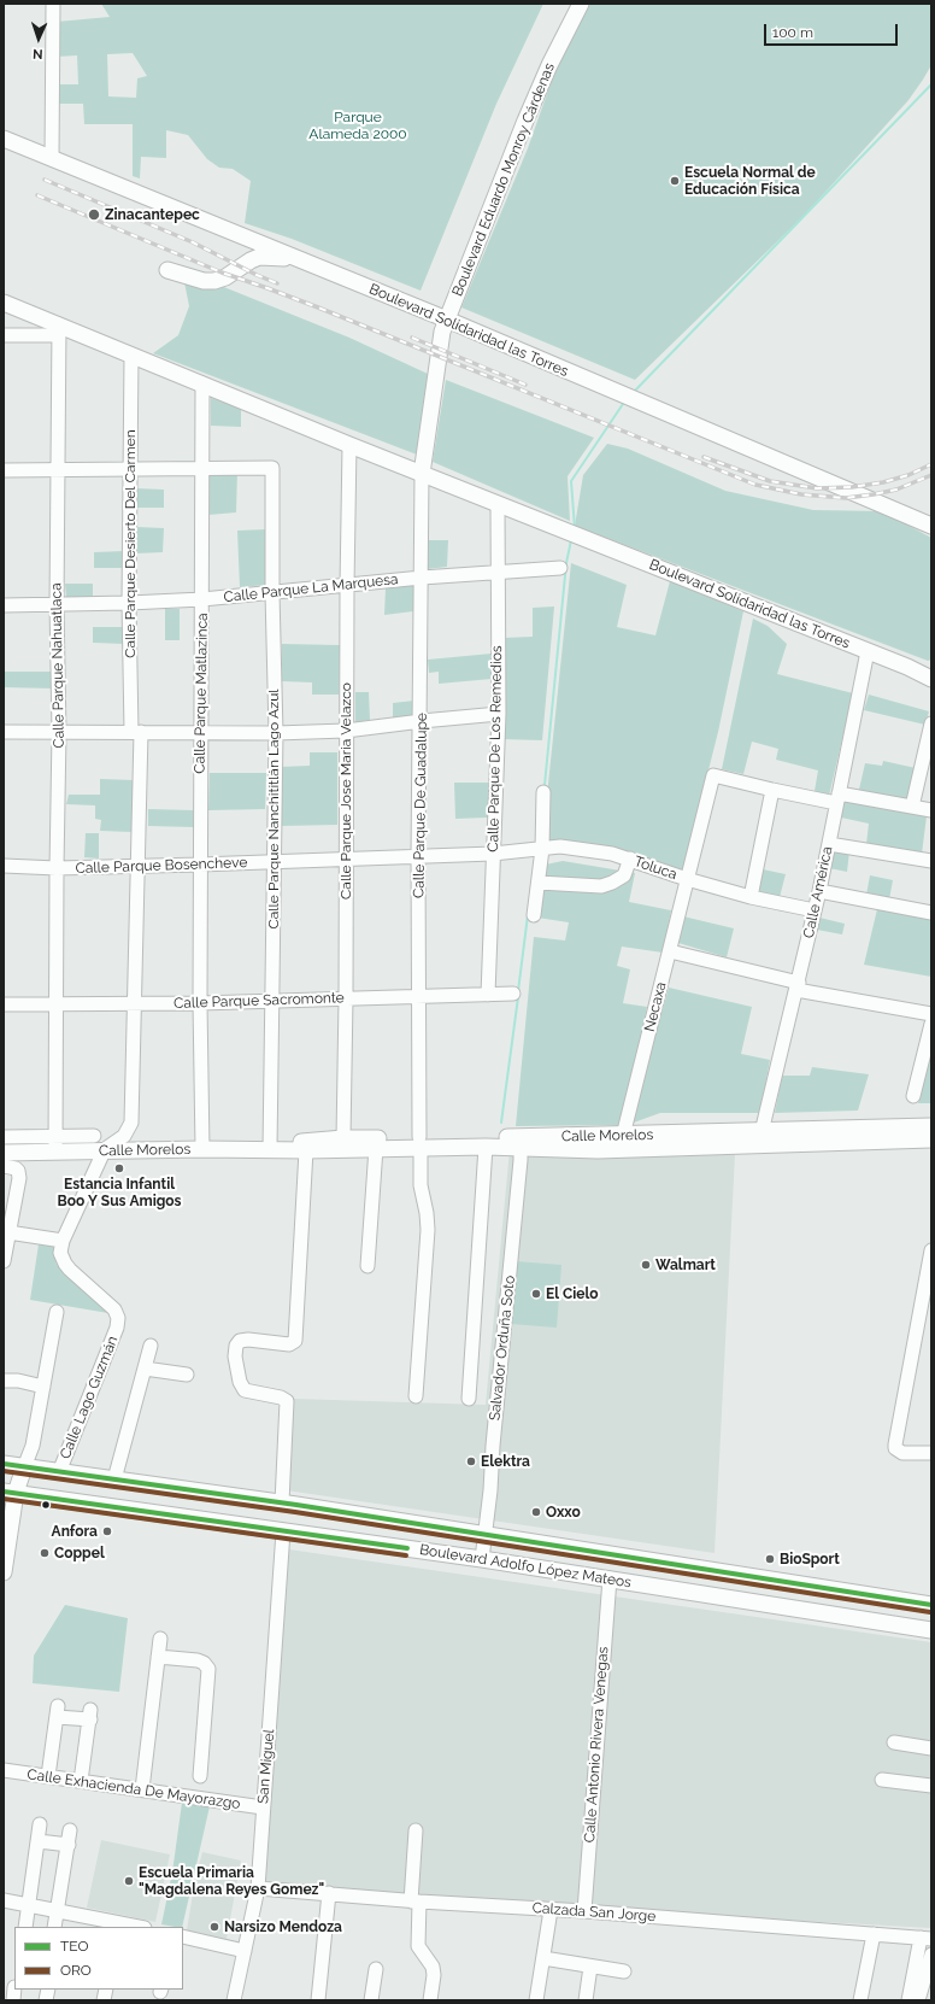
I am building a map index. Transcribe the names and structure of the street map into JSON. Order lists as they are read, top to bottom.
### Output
{
  "streets": {
    "main road": [
      "Boulevard Eduardo Monroy Cárdenas",
      "Boulevard Solidaridad las Torres",
      "Calle Morelos",
      "Boulevard Adolfo López Mateos"
    ],
    "street": [
      "Calle Parque Desierto Del Carmen",
      "Calle Parque La Marquesa",
      "Calle Parque Nahuatlaca",
      "Calle Parque Matlazinca",
      "Calle Parque De Los Remedios",
      "Calle Parque Jose Maria Velazco",
      "Calle Parque De Guadalupe",
      "Calle Parque Nanchititlán Lago Azul",
      "Calle Parque Bosencheve",
      "Toluca",
      "Calle América",
      "Calle Parque Sacromonte",
      "Necaxa",
      "Salvador Orduña Soto",
      "Calle Lago Guzmán",
      "Calle Antonio Rivera Venegas",
      "San Miguel",
      "Calle Exhacienda De Mayorazgo",
      "Calzada San Jorge"
    ]
  },
  "crossings": [
    ["Boulevard Eduardo Monroy Cárdenas", "Boulevard Solidaridad las Torres"],
    ["Boulevard Eduardo Monroy Cárdenas", "Calle Parque De Guadalupe"],
    ["Boulevard Solidaridad las Torres", "Calle Parque Desierto Del Carmen"],
    ["Boulevard Solidaridad las Torres", "Calle Parque Nahuatlaca"],
    ["Boulevard Solidaridad las Torres", "Calle Parque Matlazinca"],
    ["Boulevard Solidaridad las Torres", "Calle Parque De Los Remedios"],
    ["Boulevard Solidaridad las Torres", "Calle Parque Jose Maria Velazco"],
    ["Boulevard Solidaridad las Torres", "Calle Parque De Guadalupe"],
    ["Boulevard Solidaridad las Torres", "Calle América"],
    ["Calle Parque Desierto Del Carmen", "Calle Parque La Marquesa"],
    ["Calle Parque Desierto Del Carmen", "Calle Parque Bosencheve"],
    ["Calle Parque Desierto Del Carmen", "Calle Parque Sacromonte"],
    ["Calle Parque Desierto Del Carmen", "Calle Morelos"],
    ["Calle Parque Desierto Del Carmen", "Calle Lago Guzmán"],
    ["Calle Parque La Marquesa", "Calle Parque Nahuatlaca"],
    ["Calle Parque La Marquesa", "Calle Parque Matlazinca"],
    ["Calle Parque La Marquesa", "Calle Parque De Los Remedios"],
    ["Calle Parque La Marquesa", "Calle Parque Jose Maria Velazco"],
    ["Calle Parque La Marquesa", "Calle Parque De Guadalupe"],
    ["Calle Parque La Marquesa", "Calle Parque Nanchititlán Lago Azul"],
    ["Calle Parque Nahuatlaca", "Calle Parque Bosencheve"],
    ["Calle Parque Nahuatlaca", "Calle Parque Sacromonte"],
    ["Calle Parque Nahuatlaca", "Calle Morelos"],
    ["Calle Parque Matlazinca", "Calle Parque Nanchititlán Lago Azul"],
    ["Calle Parque Matlazinca", "Calle Parque Bosencheve"],
    ["Calle Parque Matlazinca", "Calle Parque Sacromonte"],
    ["Calle Parque Matlazinca", "Calle Morelos"],
    ["Calle Parque De Los Remedios", "Calle Parque Bosencheve"],
    ["Calle Parque De Los Remedios", "Toluca"],
    ["Calle Parque De Los Remedios", "Calle Parque Sacromonte"],
    ["Calle Parque Jose Maria Velazco", "Calle Parque Bosencheve"],
    ["Calle Parque Jose Maria Velazco", "Calle Parque Sacromonte"],
    ["Calle Parque Jose Maria Velazco", "Calle Morelos"],
    ["Calle Parque De Guadalupe", "Calle Parque Bosencheve"],
    ["Calle Parque De Guadalupe", "Calle Parque Sacromonte"],
    ["Calle Parque De Guadalupe", "Calle Morelos"],
    ["Calle Parque Nanchititlán Lago Azul", "Calle Parque Bosencheve"],
    ["Calle Parque Nanchititlán Lago Azul", "Calle Parque Sacromonte"],
    ["Calle Parque Nanchititlán Lago Azul", "Calle Morelos"],
    ["Calle Parque Bosencheve", "Toluca"],
    ["Toluca", "Calle América"],
    ["Toluca", "Necaxa"],
    ["Calle América", "Calle Morelos"],
    ["Necaxa", "Calle Morelos"],
    ["Calle Morelos", "Salvador Orduña Soto"],
    ["Calle Morelos", "Calle Lago Guzmán"],
    ["Salvador Orduña Soto", "Boulevard Adolfo López Mateos"],
    ["Calle Lago Guzmán", "Boulevard Adolfo López Mateos"],
    ["Boulevard Adolfo López Mateos", "Calle Antonio Rivera Venegas"],
    ["Boulevard Adolfo López Mateos", "San Miguel"],
    ["Calle Antonio Rivera Venegas", "Calzada San Jorge"],
    ["San Miguel", "Calle Exhacienda De Mayorazgo"],
    ["San Miguel", "Calzada San Jorge"]
  ],
  "parks": ["Parque Alameda 2000"],
  "places": [
    "Escuela Normal de Educación Física",
    "Zinacantepec",
    "Estancia Infantil Boo Y Sus Amigos",
    "Walmart",
    "El Cielo",
    "Elektra",
    "Oxxo",
    "Anfora",
    "Coppel",
    "BioSport",
    "Escuela Primaria \"Magdalena Reyes Gomez\"",
    "Narsizo Mendoza"
  ],
  "lines": ["transit line TEO", "transit line ORO"],
  "legend": ["TEO", "ORO"],
  "scale_bar": "100 m",
  "north": "bottom"
}
